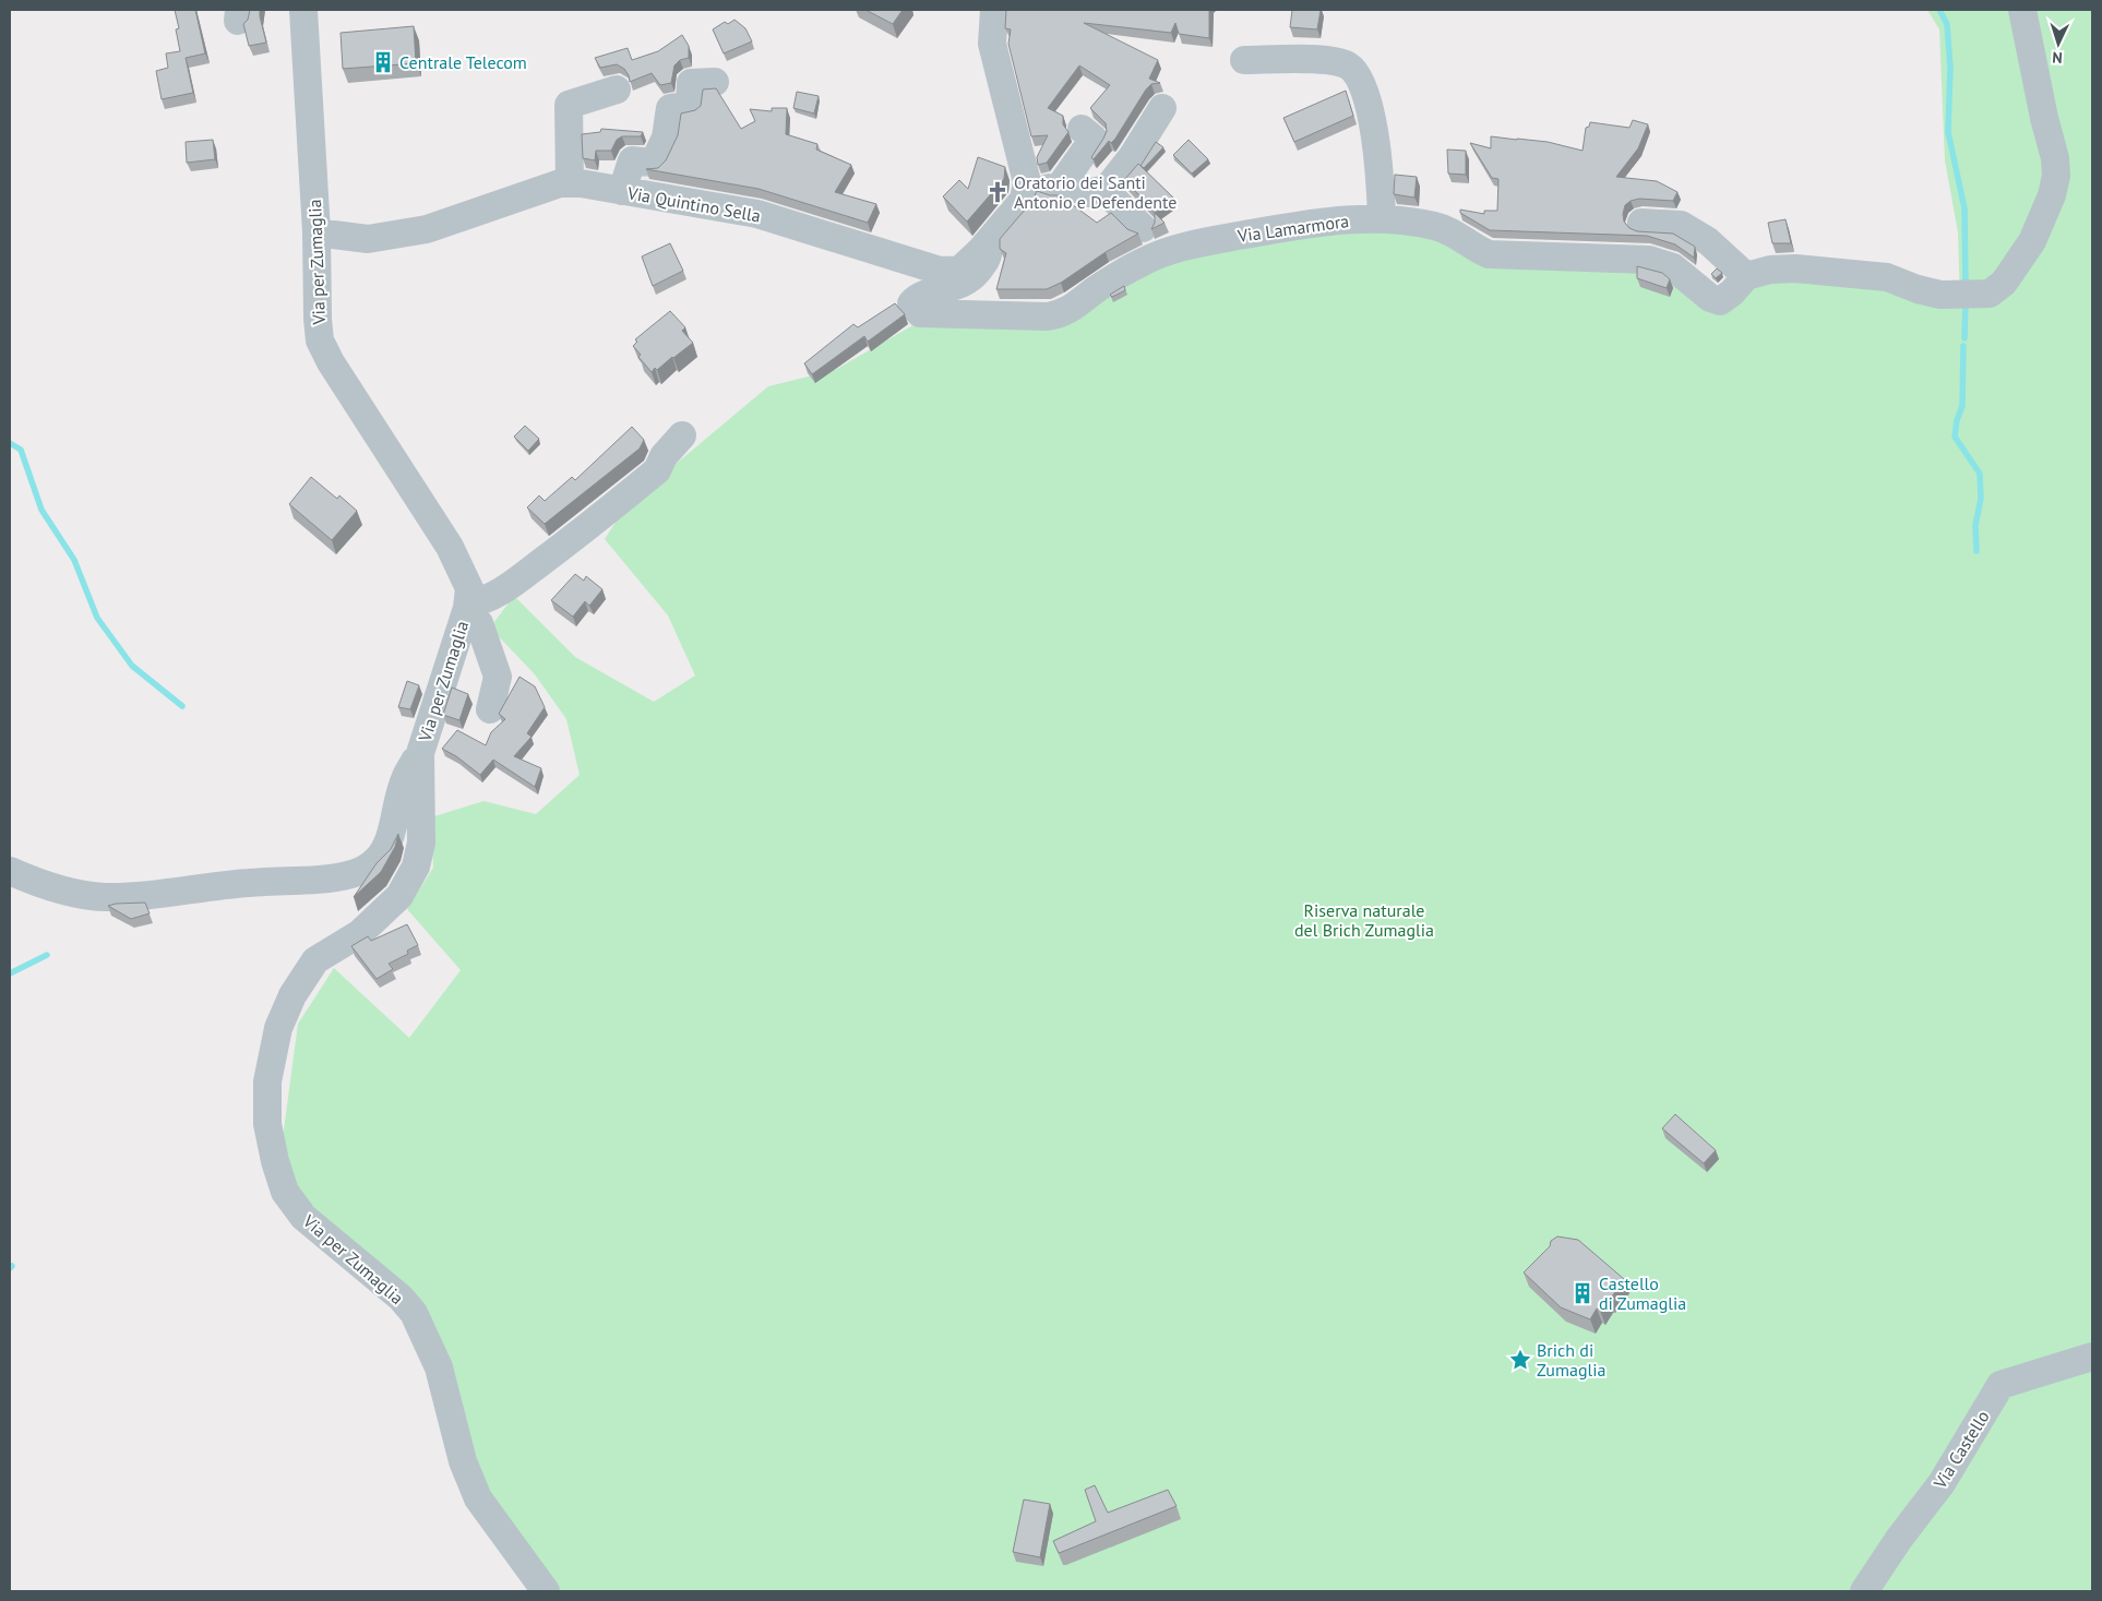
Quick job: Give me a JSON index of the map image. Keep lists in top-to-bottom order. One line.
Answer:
{"streets":{"street":["Via Quintino Sella","Via Lamarmora","Via per Zumaglia","Via Castello"]},"crossings":[["Via Quintino Sella","Via Lamarmora"],["Via Quintino Sella","Via per Zumaglia"]],"parks":["Riserva naturale del Brich Zumaglia"],"places":{"building":["Centrale Telecom","Castello di Zumaglia"],"church":["Oratorio dei Santi Antonio e Defendente"],"place":["Brich di Zumaglia"]},"north":"bottom"}
